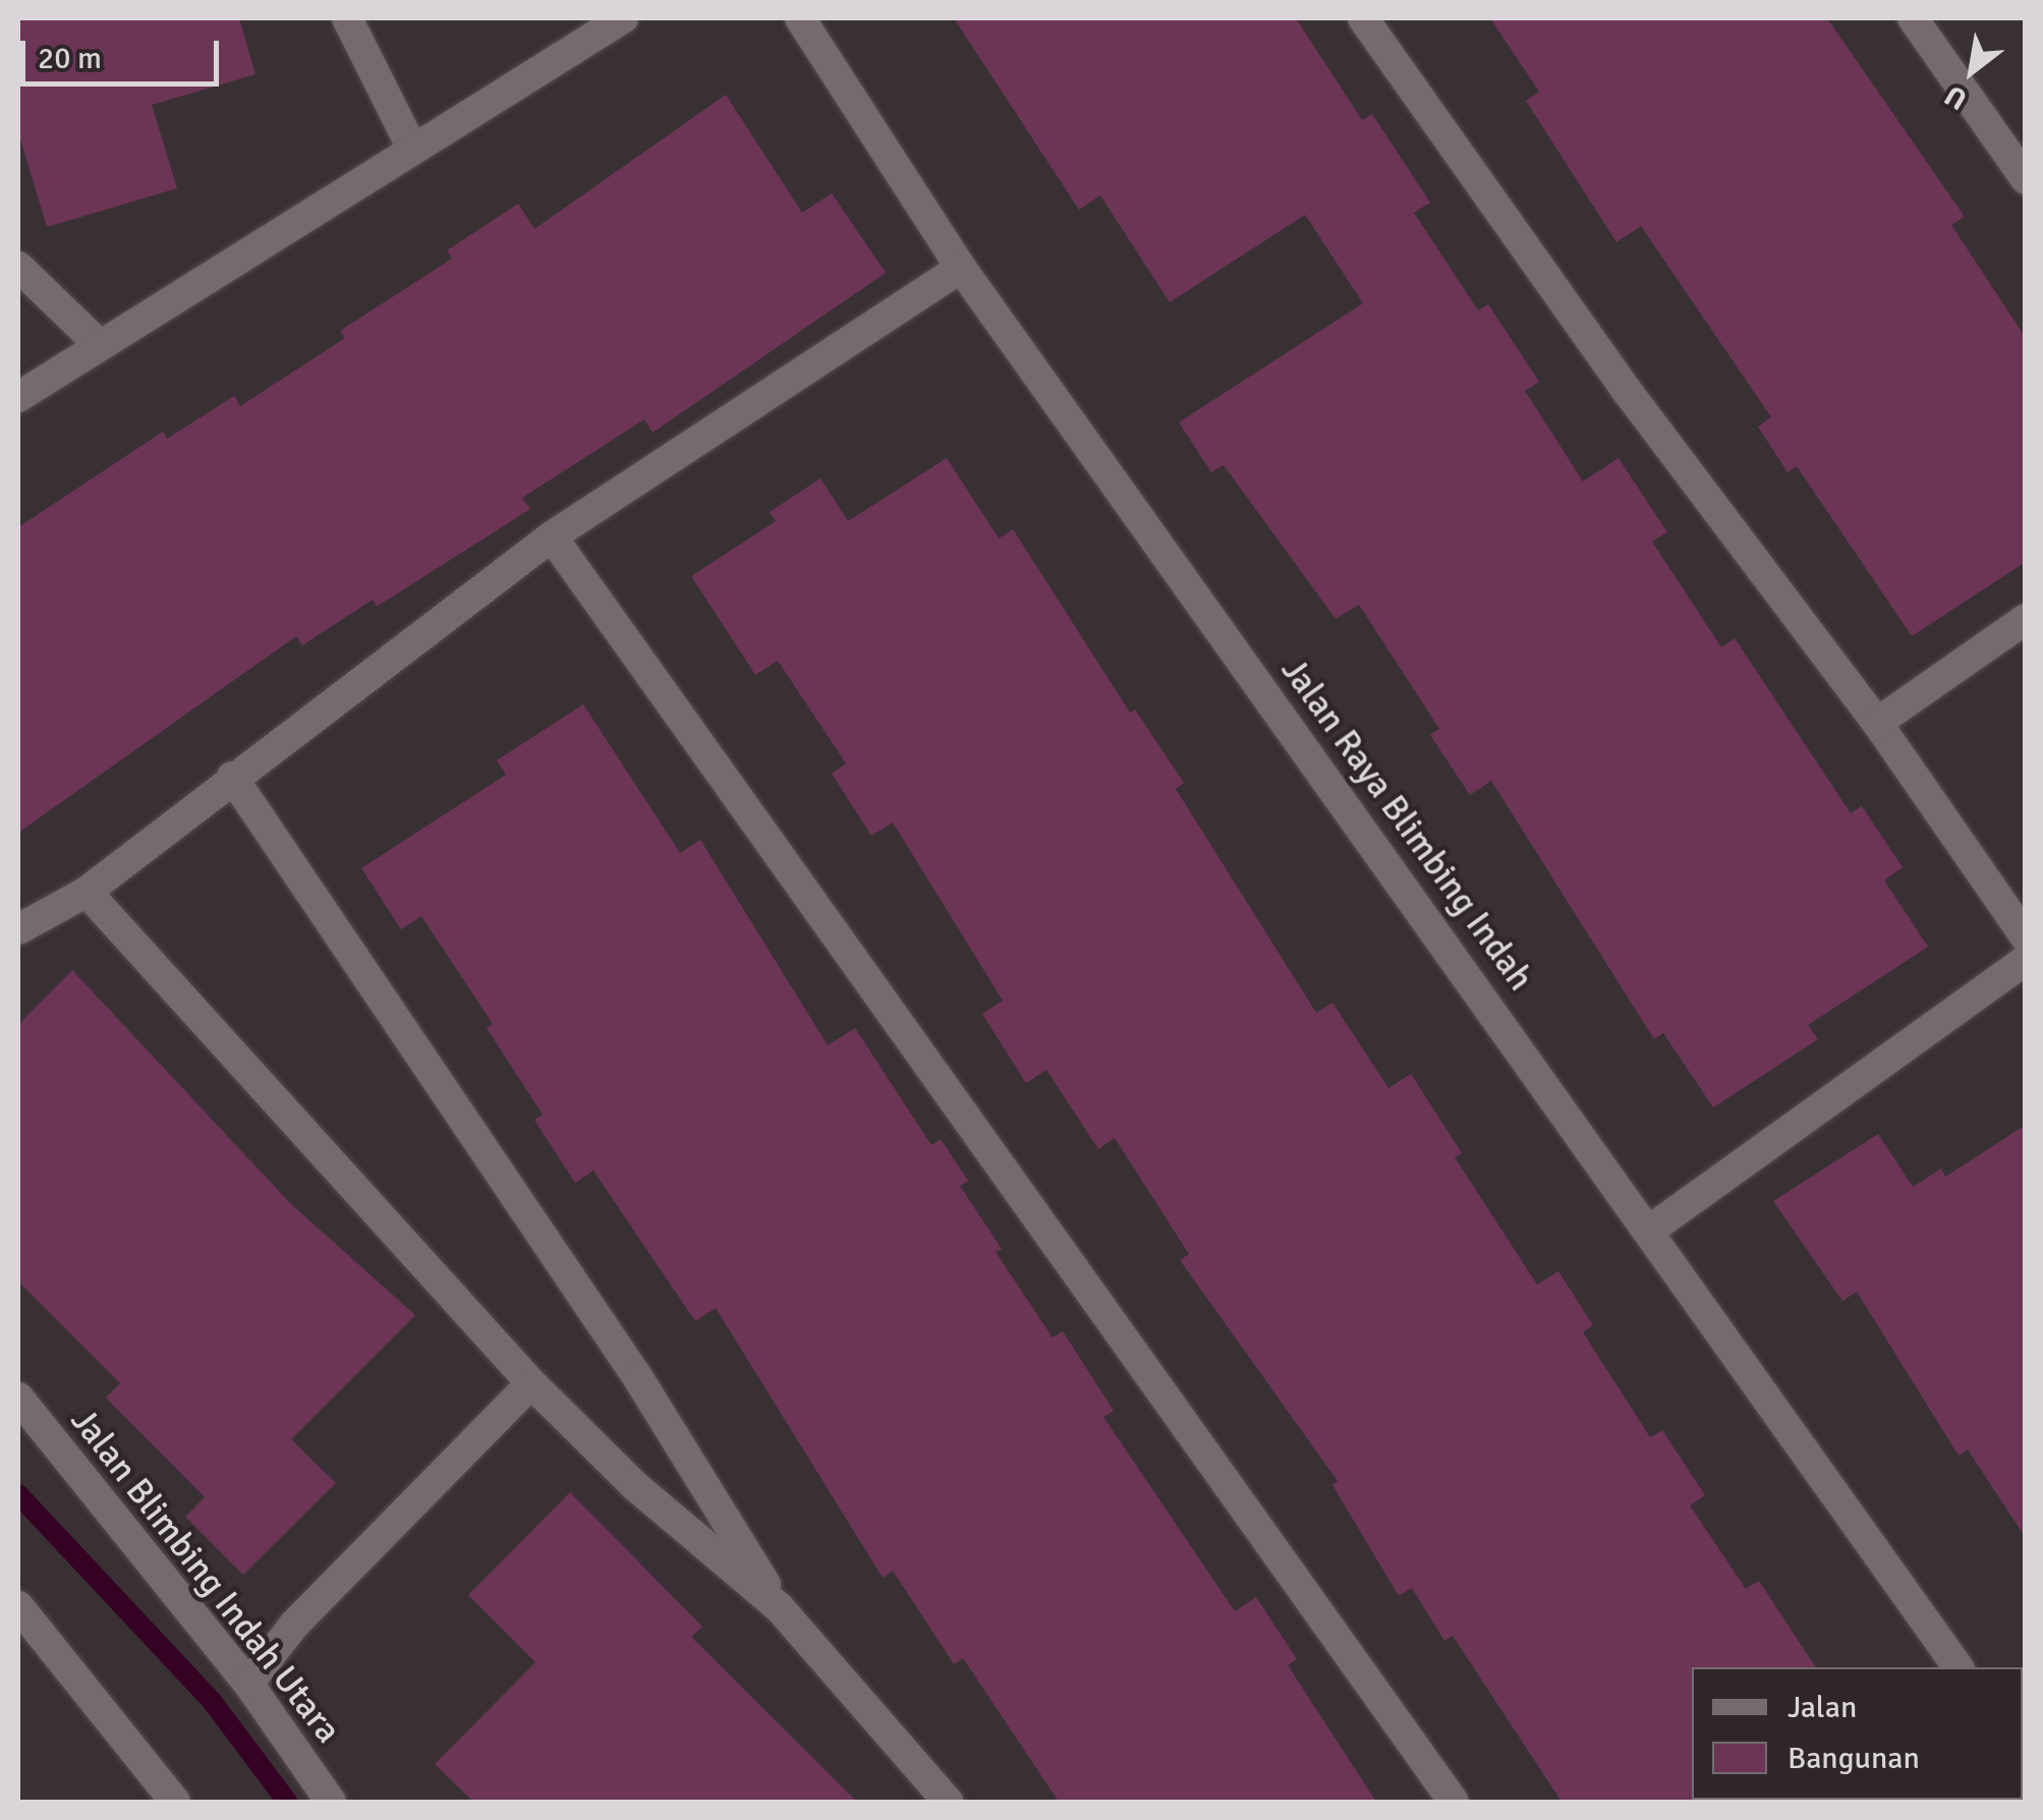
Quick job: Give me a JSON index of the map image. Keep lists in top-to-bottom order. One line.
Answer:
{"streets":{"street":["Jalan Raya Blimbing Indah","Jalan Blimbing Indah Utara"]},"legend":["Jalan","Bangunan"],"scale_bar":"20 m","north":"bottom left"}
